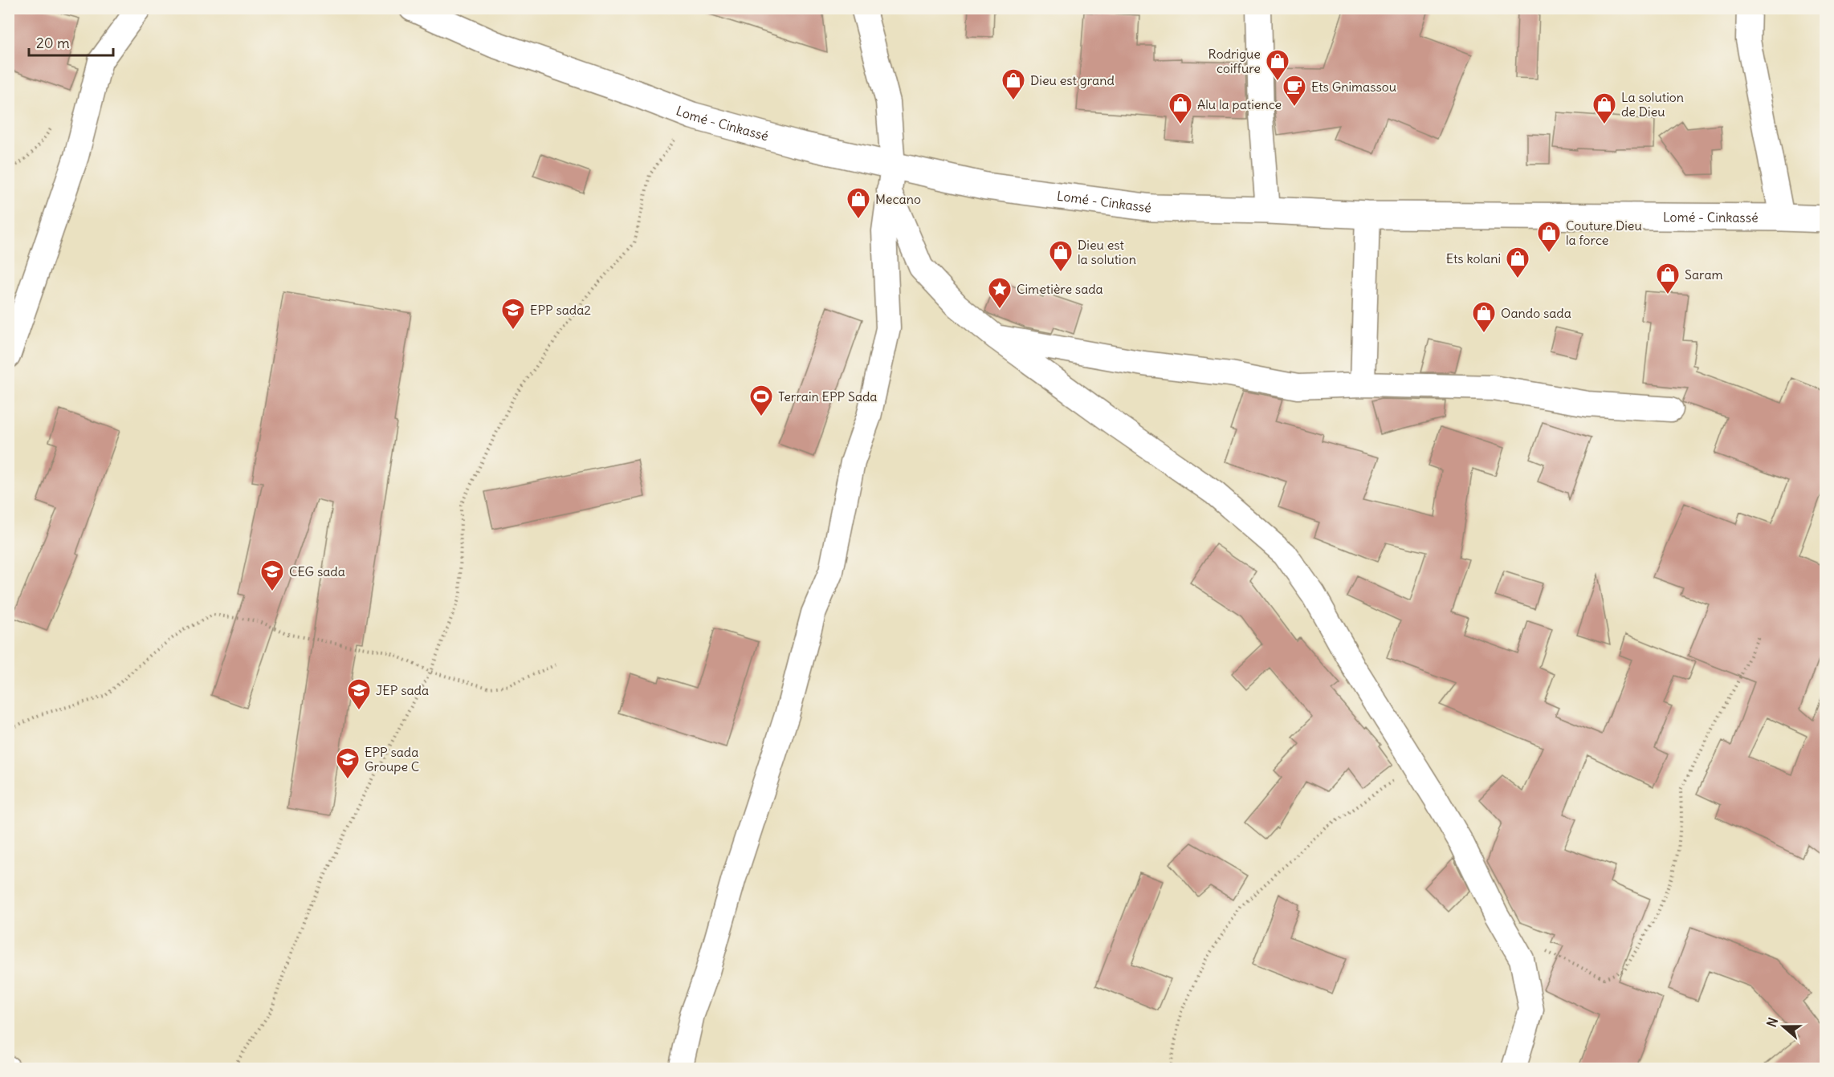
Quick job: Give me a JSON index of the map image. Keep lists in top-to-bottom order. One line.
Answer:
{"streets":{"highway":["Lomé - Cinkassé"]},"places":{"shop":["Rodrigue coiffure","Dieu est grand","Alu la patience","La solution de Dieu","Mecano","Couture Dieu la force","Dieu est la solution","Ets kolani","Saram","Oando sada"],"cafe":["Ets Gnimassou"],"place":["Cimetière sada"],"school or university":["EPP sada2","CEG sada","JEP sada","EPP sada Groupe C"],"sports":["Terrain EPP Sada"]},"scale_bar":"20 m","north":"left"}
